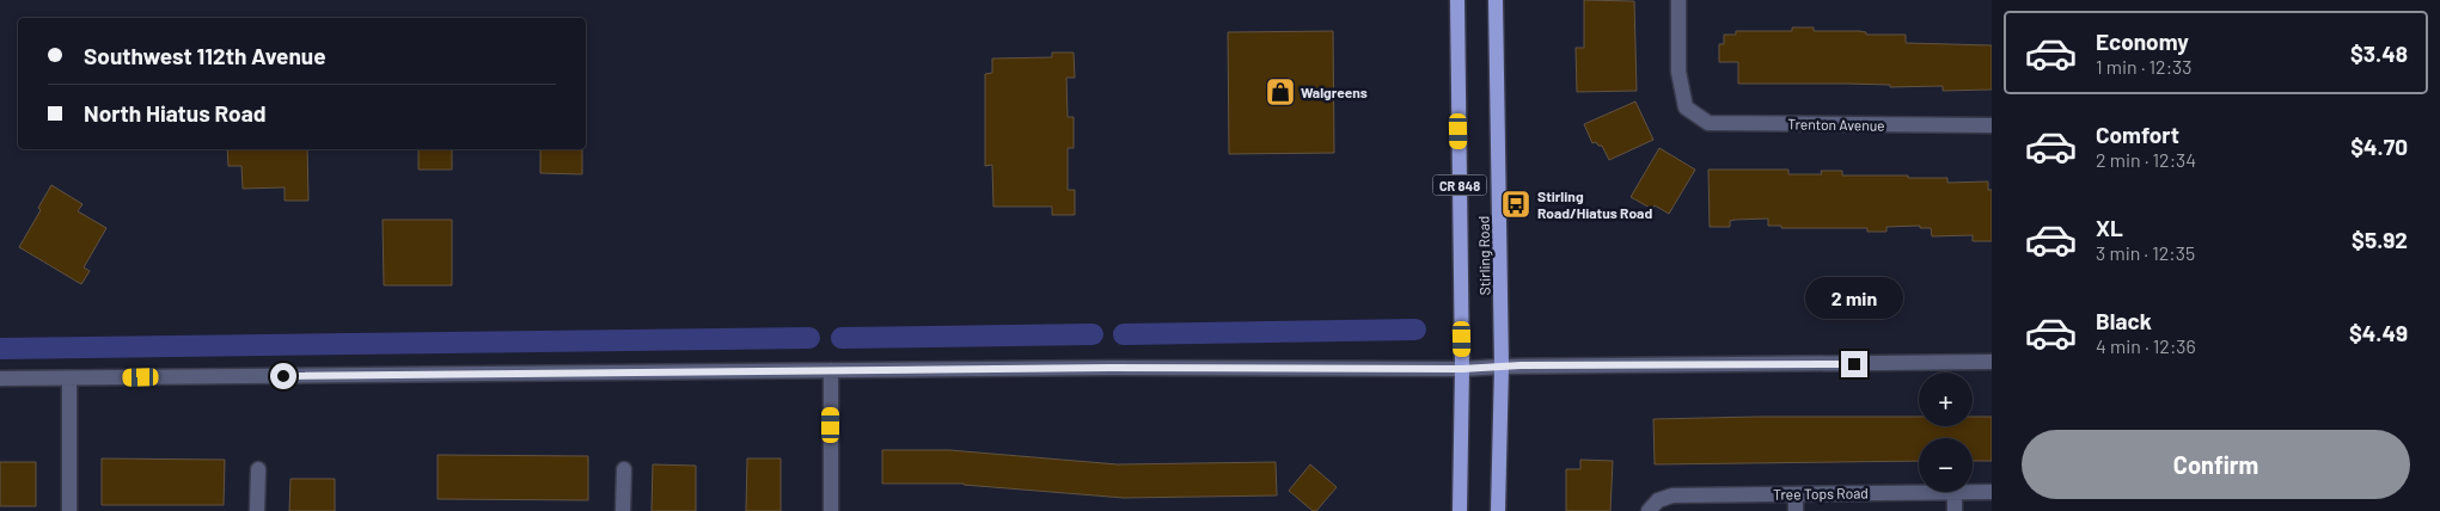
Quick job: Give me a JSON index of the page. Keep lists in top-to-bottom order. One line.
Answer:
{"streets":{"main road":["CR 848","Stirling Road"],"street":["Trenton Avenue","Tree Tops Road"]},"places":{"shop":["Walgreens"],"bus stop":["Stirling Road/Hiatus Road"]},"page":{"list":[{"name":"Economy","note":"1 min · 12:33","value":"$3.48"},{"name":"Comfort","note":"2 min · 12:34","value":"$4.70"},{"name":"XL","note":"3 min · 12:35","value":"$5.92"},{"name":"Black","note":"4 min · 12:36","value":"$4.49"}],"banner":["Southwest 112th Avenue","North Hiatus Road"],"bubble":"2 min","map_buttons":["+","−"],"buttons":"Confirm"}}
